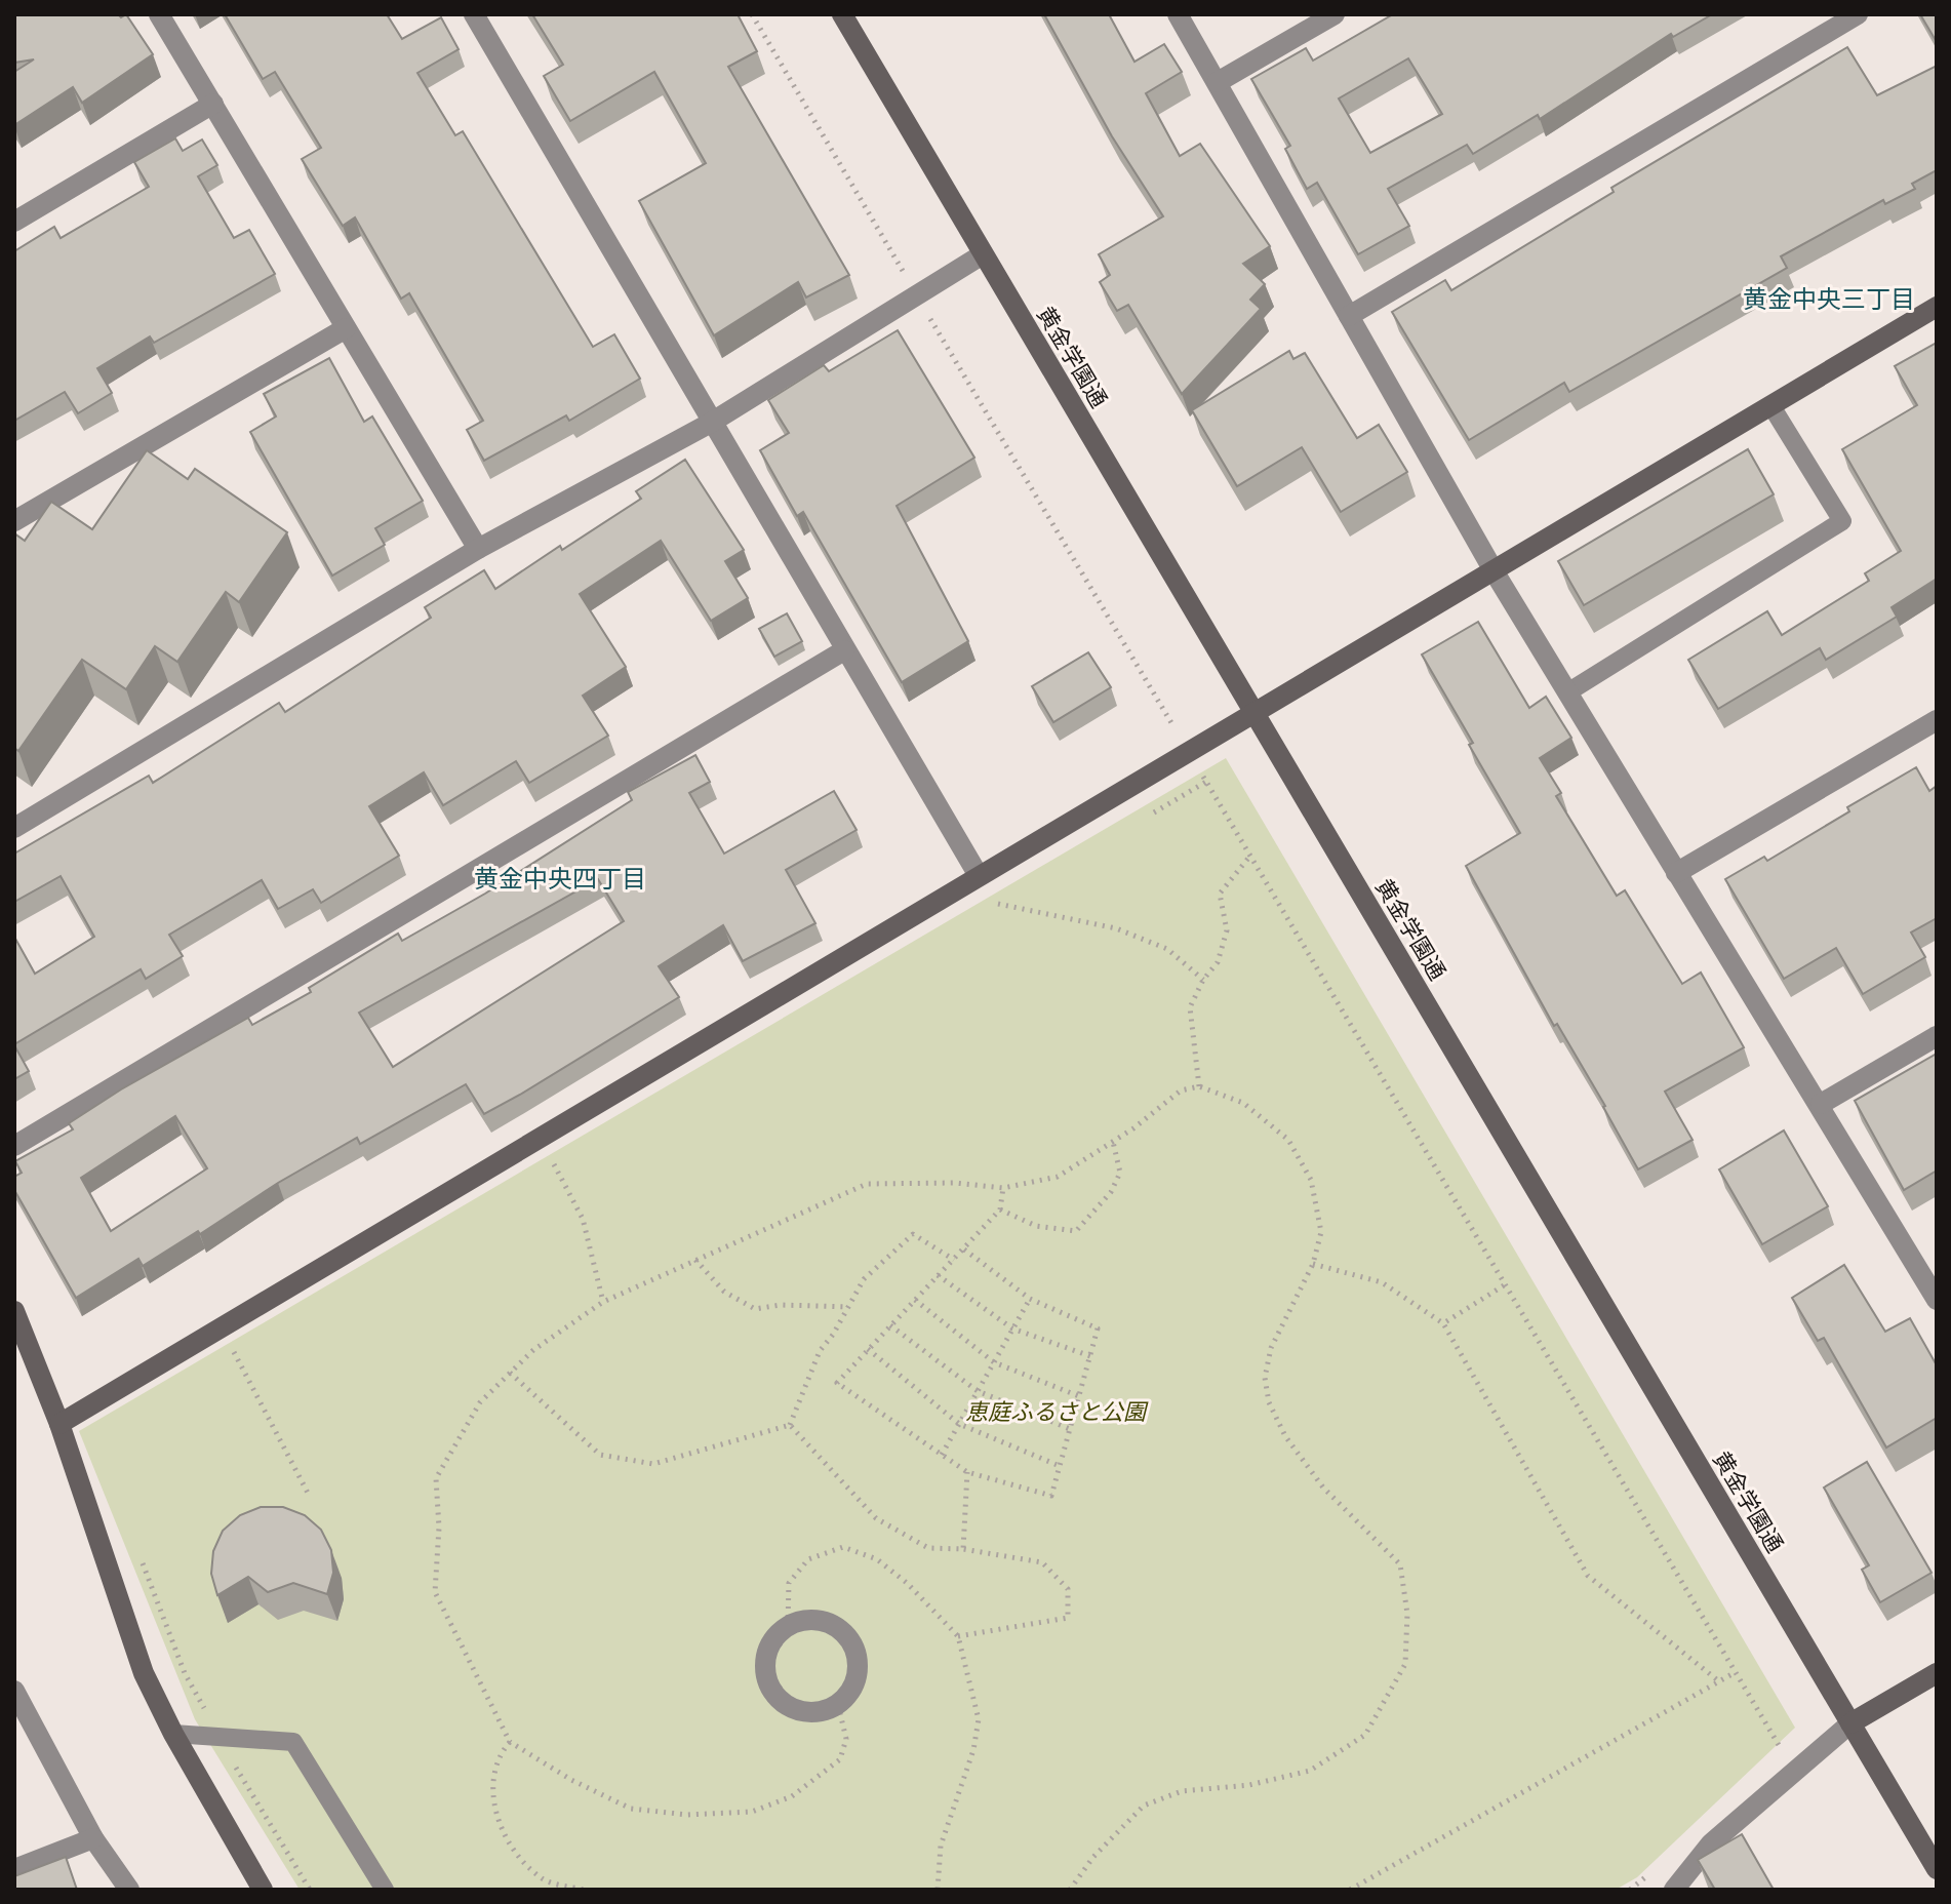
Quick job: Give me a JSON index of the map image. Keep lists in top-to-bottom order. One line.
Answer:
{"streets":{"street":["黄金学園通"]},"districts":["黄金中央三丁目","黄金中央四丁目"],"parks":["恵庭ふるさと公園"]}
